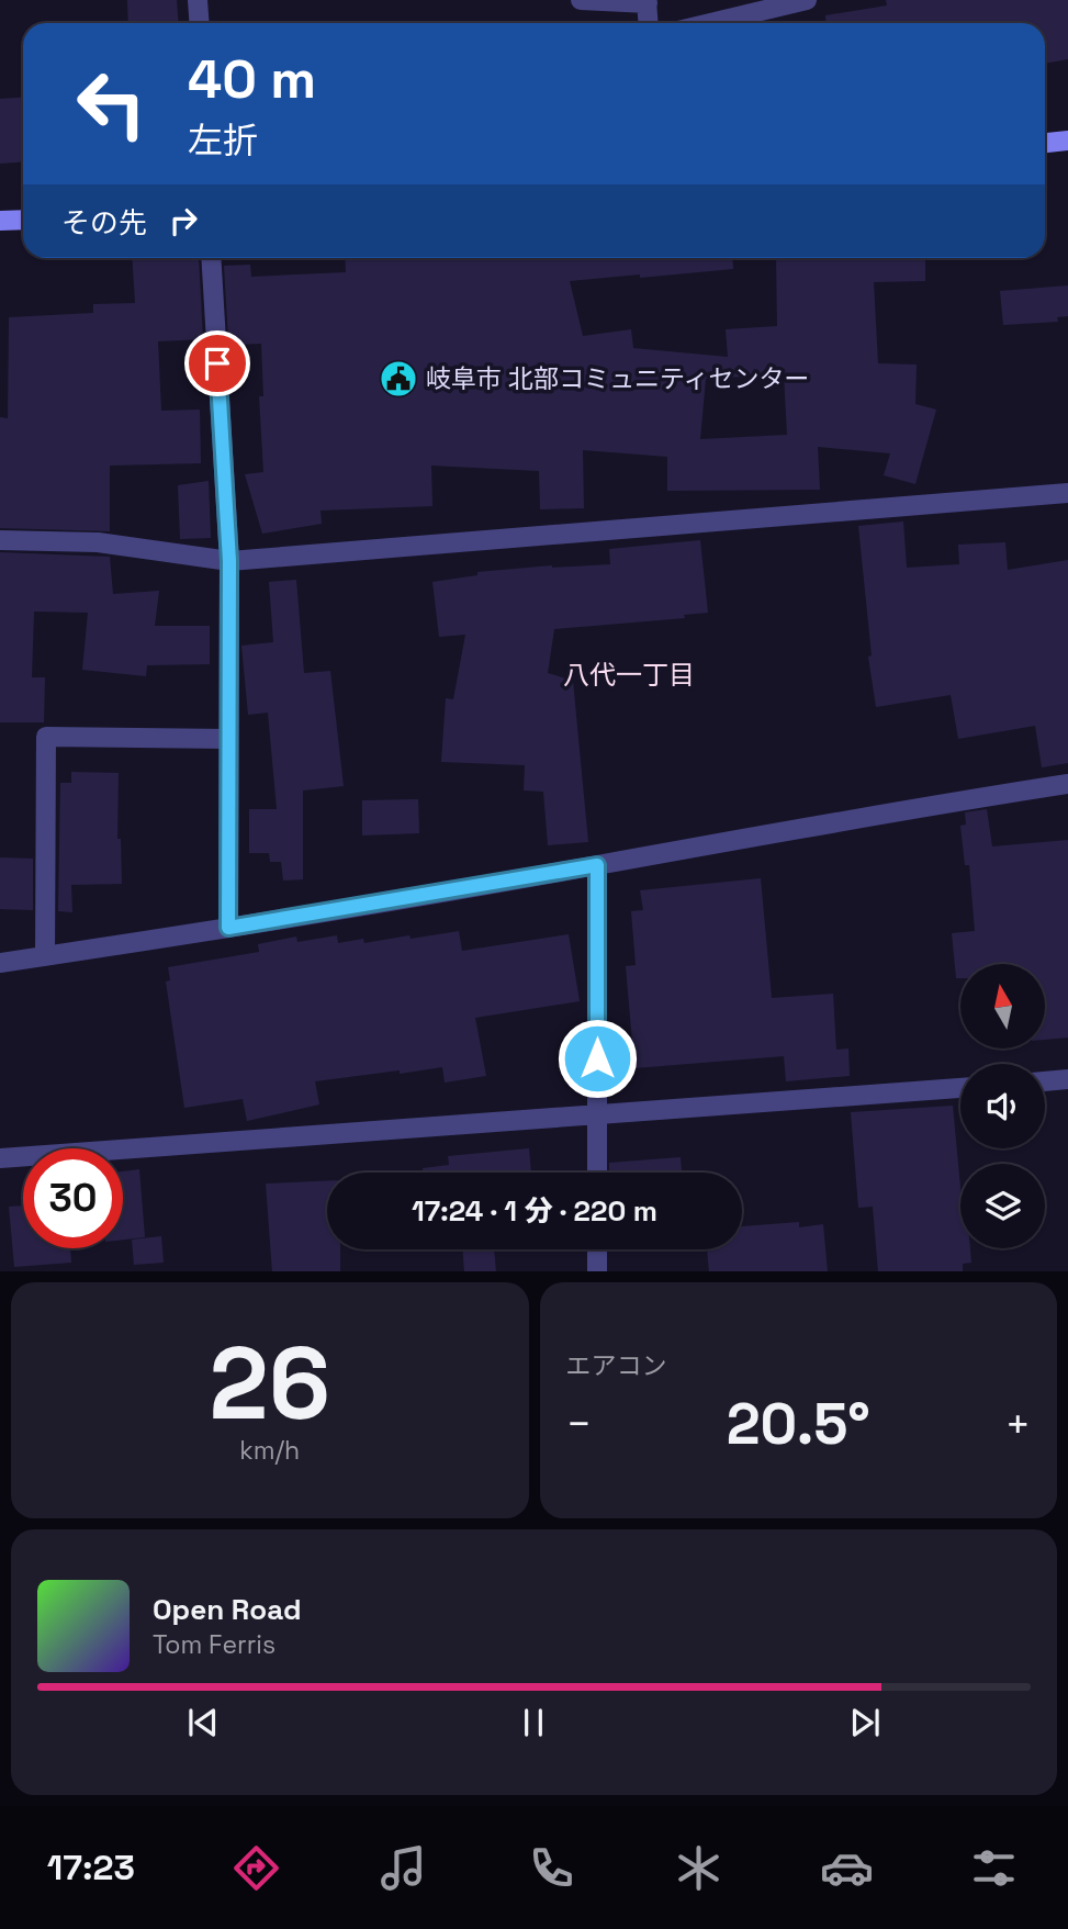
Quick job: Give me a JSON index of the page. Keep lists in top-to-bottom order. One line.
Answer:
{"districts":["八代一丁目"],"places":{"public building":["岐阜市 北部コミュニティセンター"]},"north":"top","page":{"turn":["40 m","左折"],"then":"その先","limit":"30","trip":"17:24 · 1 分 · 220 m","tile":[["26","km/h"],"エアコン"],"heat":["−","20.5°","+"],"song":["Open Road","Tom Ferris"],"tabs":"17:23"}}
